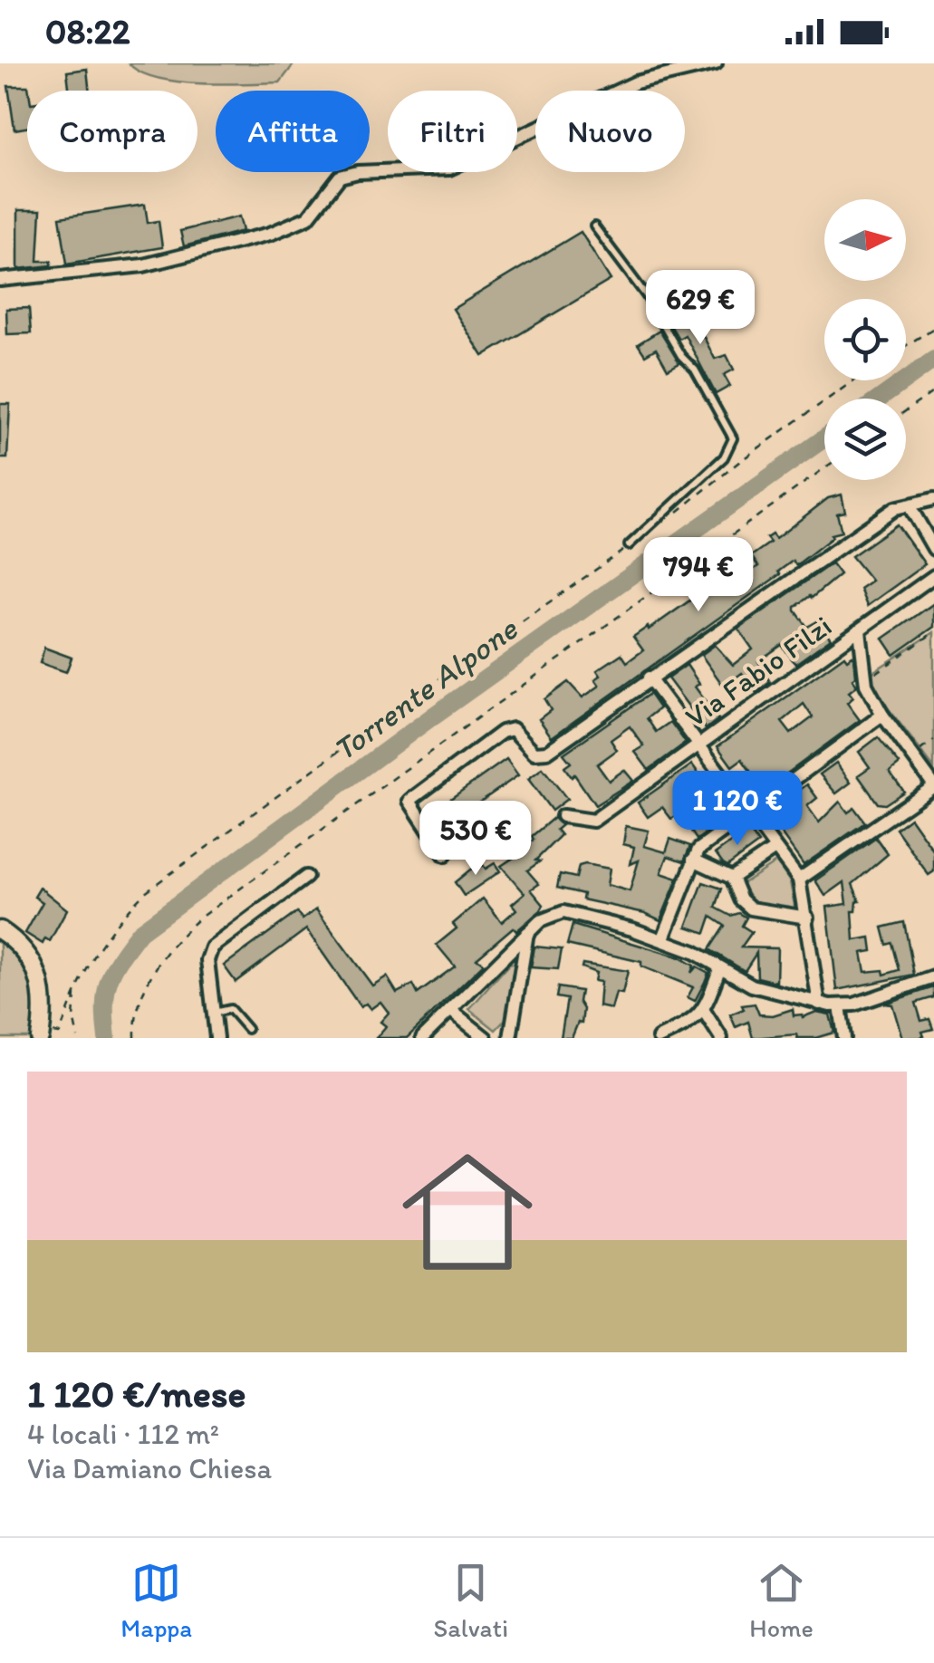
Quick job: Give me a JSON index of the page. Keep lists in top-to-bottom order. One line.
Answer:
{"streets":{"street":["Via Fabio Filzi"]},"water":["Torrente Alpone"],"north":"right","page":{"status":"08:22","chip":["Compra","Affitta","Filtri","Nuovo"],"price":["629 €","794 €","1 120 €","530 €"],"list":[{"name":"1 120 €/mese","note":"4 locali · 112 m² · Via Damiano Chiesa"}],"tabs":["Mappa","Salvati","Home"]}}
